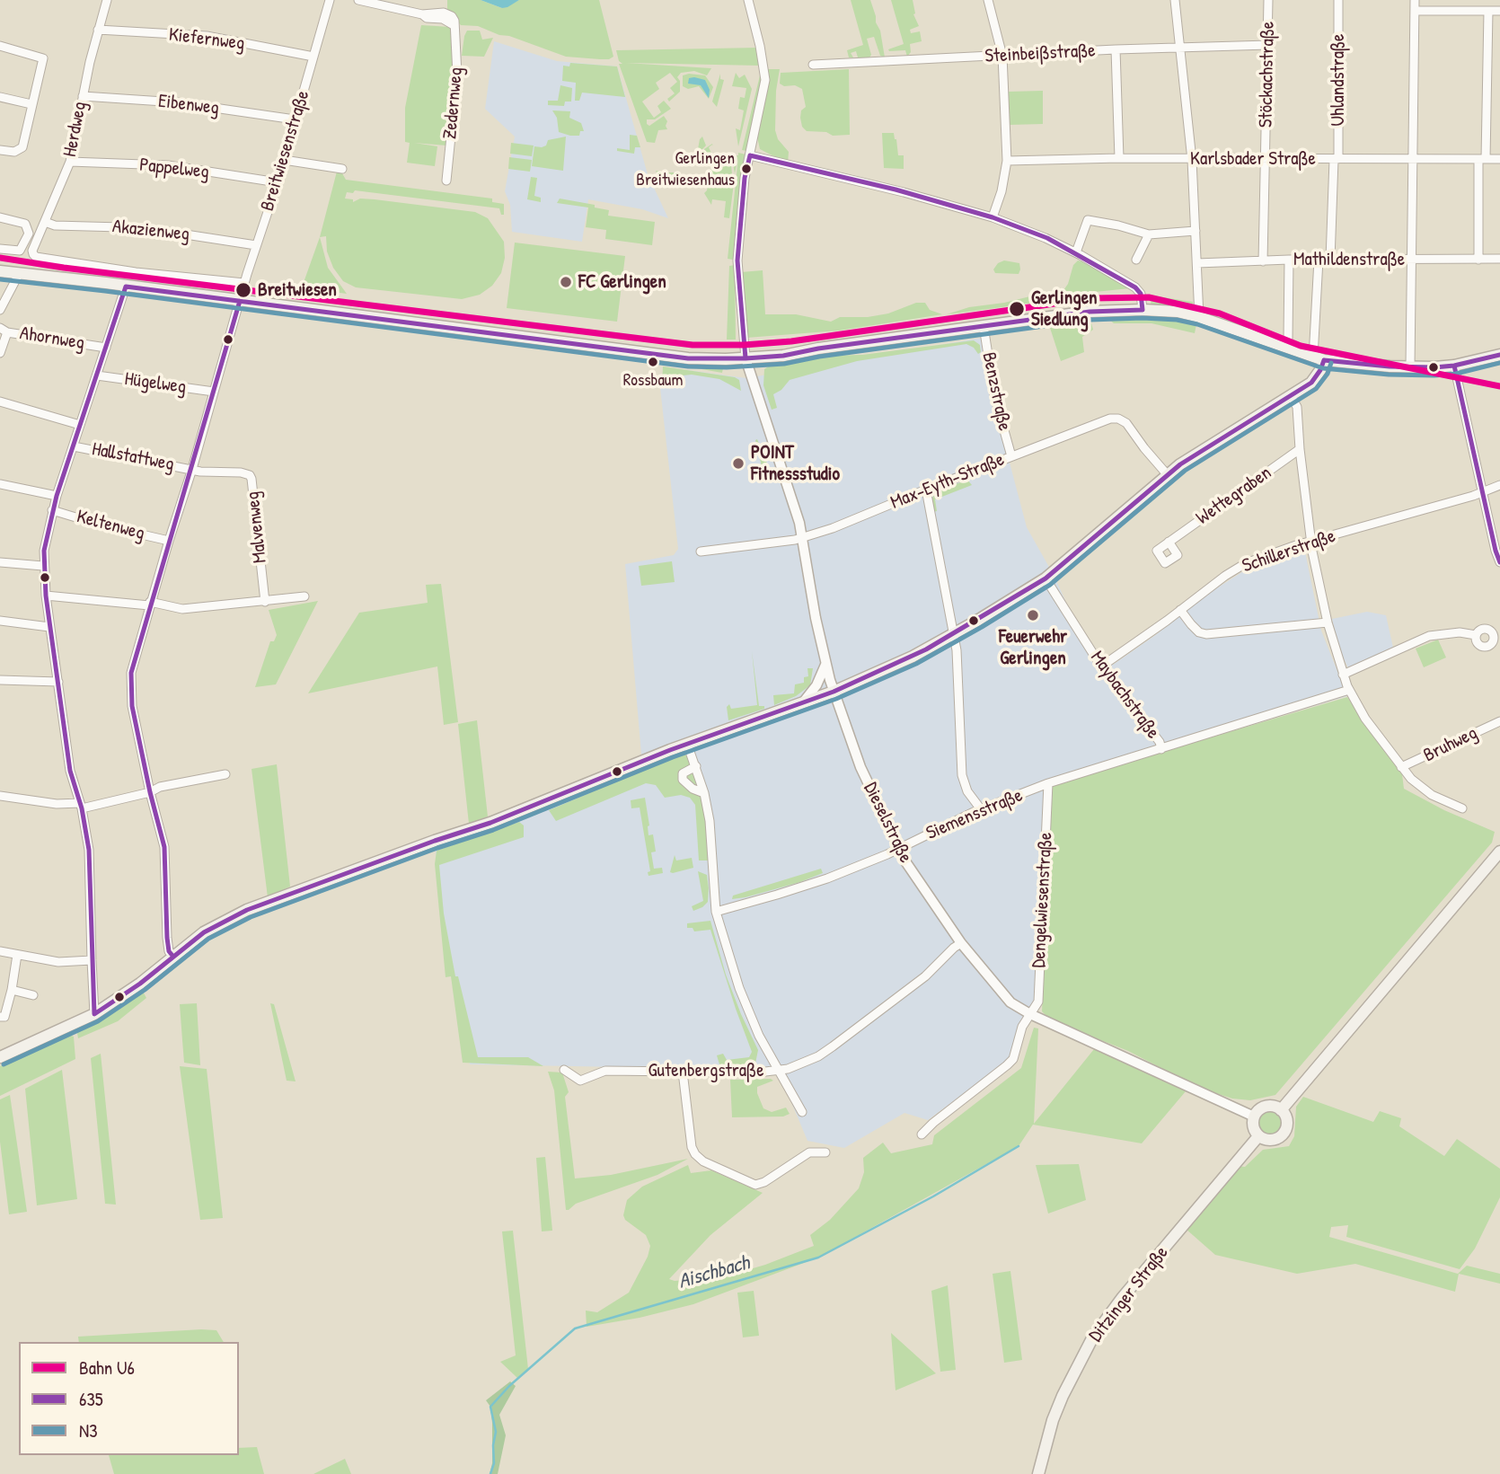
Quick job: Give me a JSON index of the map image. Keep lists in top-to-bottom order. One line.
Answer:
{"streets":{"main road":["Ditzinger Straße"],"street":["Kiefernweg","Steinbeißstraße","Stöckachstraße","Uhlandstraße","Zedernweg","Eibenweg","Herdweg","Breitwiesenstraße","Karlsbader Straße","Pappelweg","Akazienweg","Mathildenstraße","Ahornweg","Hügelweg","Benzstraße","Hallstattweg","Max-Eyth-Straße","Wettegraben","Keltenweg","Malvenweg","Schillerstraße","Maybachstraße","Bruhweg","Siemensstraße","Dieselstraße","Dengelwiesenstraße","Gutenbergstraße"]},"crossings":[["Kiefernweg","Herdweg"],["Kiefernweg","Breitwiesenstraße"],["Steinbeißstraße","Stöckachstraße"],["Stöckachstraße","Karlsbader Straße"],["Stöckachstraße","Mathildenstraße"],["Uhlandstraße","Karlsbader Straße"],["Uhlandstraße","Mathildenstraße"],["Eibenweg","Herdweg"],["Eibenweg","Breitwiesenstraße"],["Herdweg","Breitwiesenstraße"],["Herdweg","Pappelweg"],["Herdweg","Akazienweg"],["Breitwiesenstraße","Pappelweg"],["Breitwiesenstraße","Akazienweg"],["Breitwiesenstraße","Hügelweg"],["Breitwiesenstraße","Hallstattweg"],["Breitwiesenstraße","Keltenweg"],["Breitwiesenstraße","Malvenweg"],["Benzstraße","Max-Eyth-Straße"],["Hallstattweg","Malvenweg"],["Max-Eyth-Straße","Dieselstraße"],["Schillerstraße","Maybachstraße"],["Maybachstraße","Siemensstraße"],["Siemensstraße","Dieselstraße"],["Siemensstraße","Dengelwiesenstraße"],["Dieselstraße","Dengelwiesenstraße"],["Dieselstraße","Gutenbergstraße"],["Dieselstraße","Ditzinger Straße"]],"water":["Aischbach"],"places":["Gerlingen Breitwiesenhaus","FC Gerlingen","Breitwiesen","Gerlingen Siedlung","Rossbaum","POINT Fitnessstudio","Feuerwehr Gerlingen"],"lines":["transit line 635","rail line U6","transit line N3"],"legend":["Bahn U6","635","N3"]}
